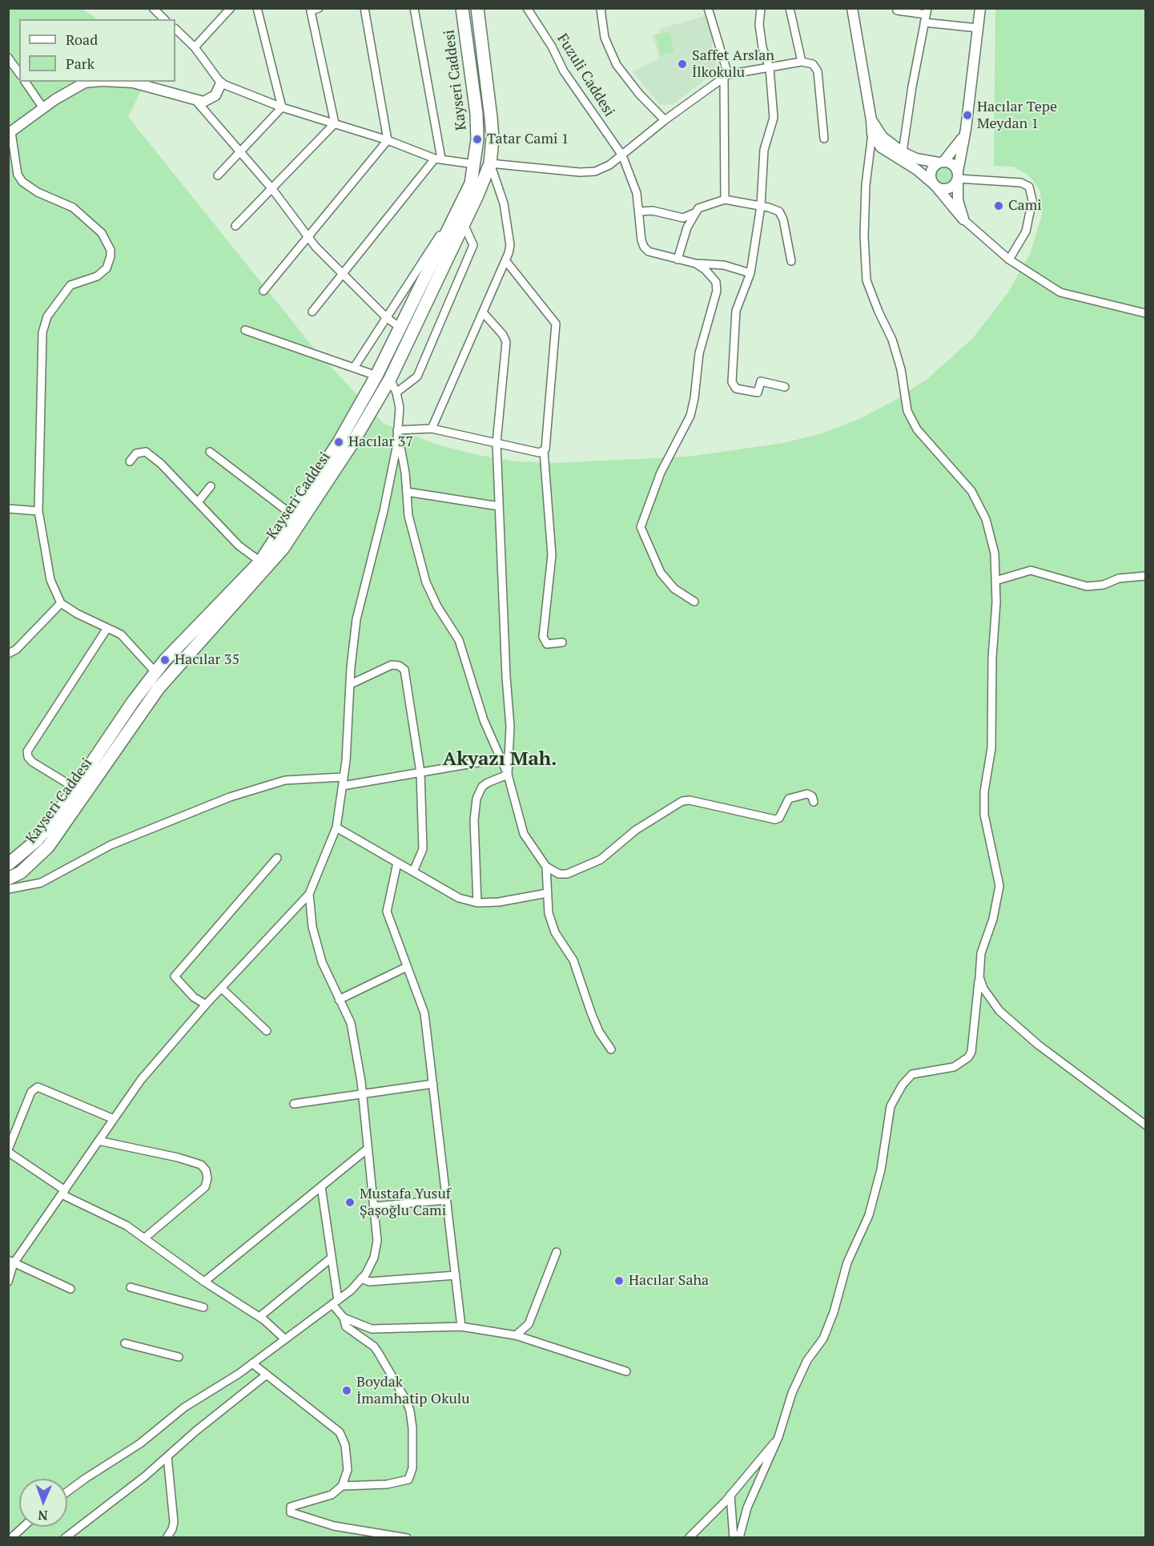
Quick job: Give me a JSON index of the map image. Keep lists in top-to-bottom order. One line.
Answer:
{"streets":{"main road":["Kayseri Caddesi"],"street":["Fuzuli Caddesi"]},"districts":["Akyazı Mah."],"places":["Saffet Arslan İlkokulu","Hacılar Tepe Meydan 1","Tatar Cami 1","Cami","Hacılar 37","Hacılar 35","Mustafa Yusuf Şaşoğlu Cami","Hacılar Saha","Boydak İmamhatip Okulu"],"legend":["Road","Park"],"north":"bottom"}
